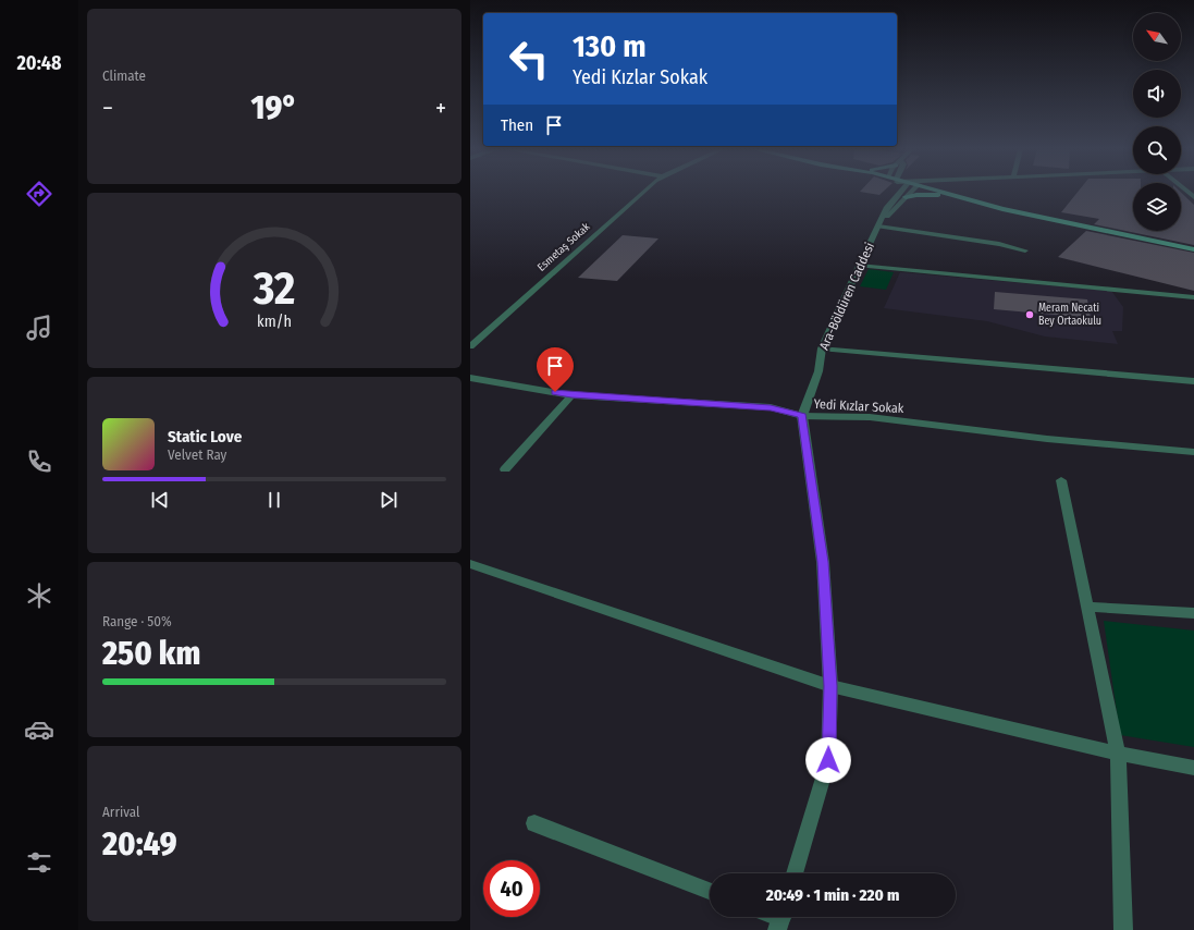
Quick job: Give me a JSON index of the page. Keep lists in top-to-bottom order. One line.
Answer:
{"streets":{"street":["Esmetaş Sokak","Ara-Böldüren Caddesi","Yedi Kızlar Sokak"]},"crossings":[["Ara-Böldüren Caddesi","Yedi Kızlar Sokak"]],"places":["Meram Necati Bey Ortaokulu"],"north":"top left","page":{"tabs":"20:48","tile":["Climate",["Range · 50%","250 km"],["Arrival","20:49"]],"turn":["130 m","Yedi Kızlar Sokak"],"heat":["−","19°","+"],"then":"Then","song":["Static Love","Velvet Ray"],"limit":"40","trip":"20:49 · 1 min · 220 m","gauge":["32","km/h"]}}
